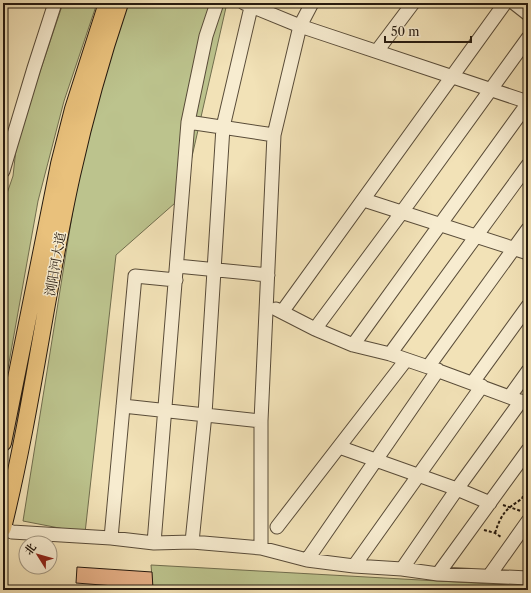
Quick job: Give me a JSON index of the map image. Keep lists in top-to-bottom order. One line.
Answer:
{"streets":{"main road":["浏阳河大道"]},"scale_bar":"50 m","north":"top left"}
